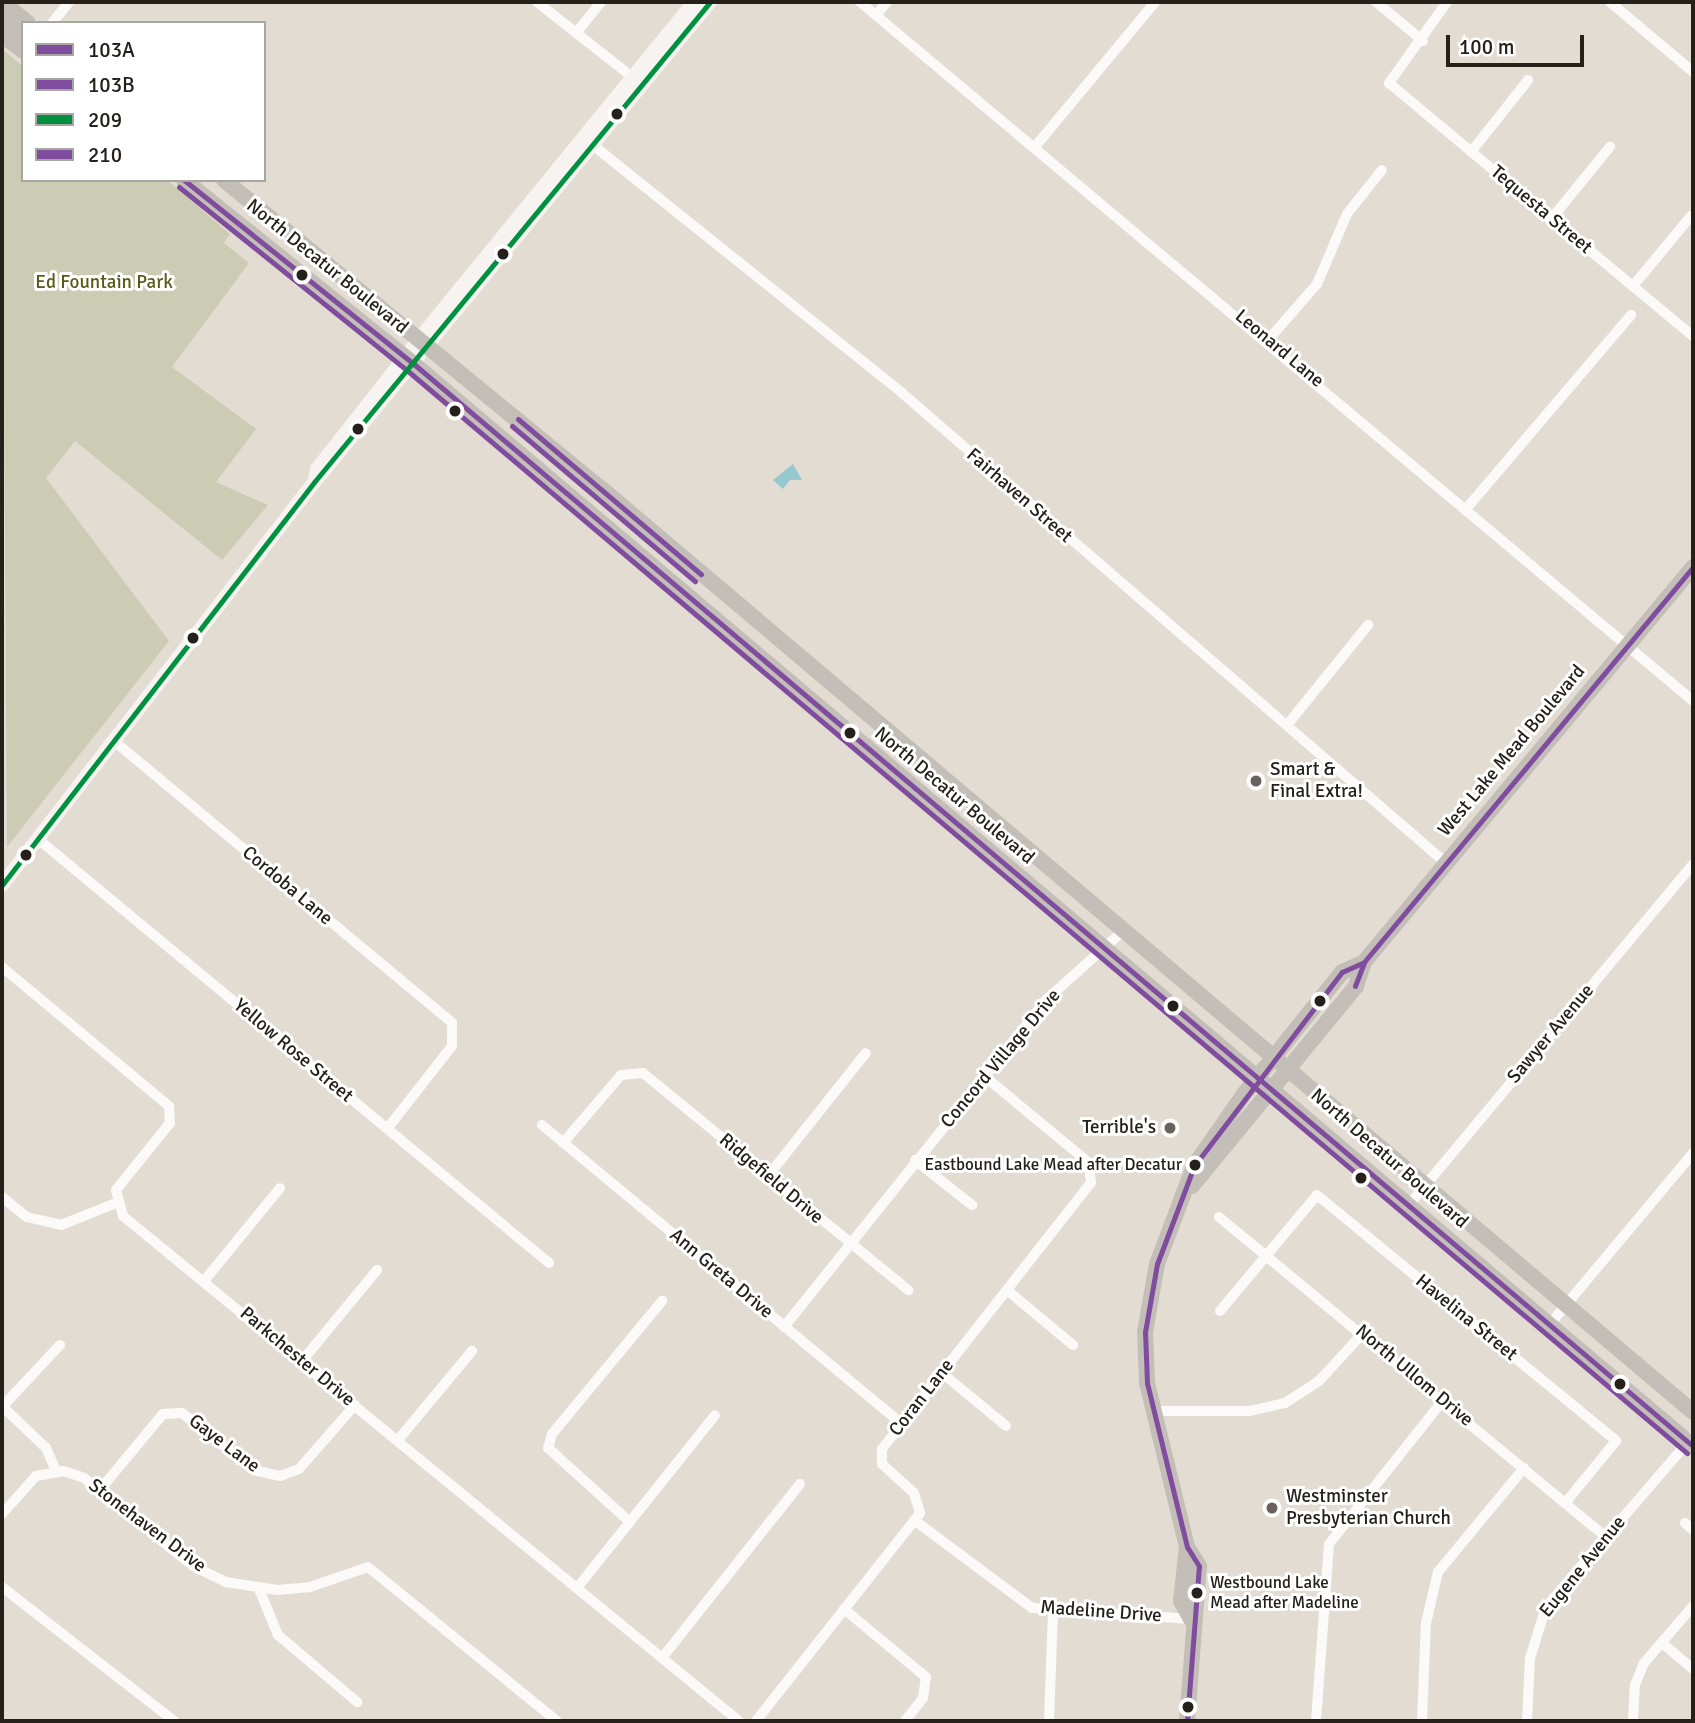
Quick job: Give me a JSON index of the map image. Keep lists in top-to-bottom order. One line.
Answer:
{"streets":{"main road":["North Decatur Boulevard","West Lake Mead Boulevard"],"street":["Tequesta Street","Leonard Lane","Fairhaven Street","Cordoba Lane","Sawyer Avenue","Yellow Rose Street","Concord Village Drive","Ridgefield Drive","Ann Greta Drive","Havelina Street","Parkchester Drive","North Ullom Drive","Coran Lane","Gaye Lane","Stonehaven Drive","Eugene Avenue","Madeline Drive"]},"crossings":[["North Decatur Boulevard","West Lake Mead Boulevard"],["North Decatur Boulevard","Sawyer Avenue"],["North Decatur Boulevard","Concord Village Drive"],["North Decatur Boulevard","Eugene Avenue"],["Leonard Lane","West Lake Mead Boulevard"],["Fairhaven Street","West Lake Mead Boulevard"],["West Lake Mead Boulevard","Madeline Drive"],["Cordoba Lane","Yellow Rose Street"],["Concord Village Drive","Ridgefield Drive"],["Concord Village Drive","Ann Greta Drive"],["Concord Village Drive","Coran Lane"],["Ridgefield Drive","Ann Greta Drive"],["Ann Greta Drive","Coran Lane"],["Havelina Street","North Ullom Drive"],["Parkchester Drive","Gaye Lane"],["North Ullom Drive","Eugene Avenue"],["Coran Lane","Madeline Drive"],["Gaye Lane","Stonehaven Drive"]],"parks":["Ed Fountain Park"],"places":["Smart & Final Extra!","Terrible's","Eastbound Lake Mead after Decatur","Westminster Presbyterian Church","Westbound Lake Mead after Madeline"],"lines":["transit line 209","transit line 103A","transit line 103B","transit line 210"],"legend":["103A","103B","209","210"],"scale_bar":"100 m"}
